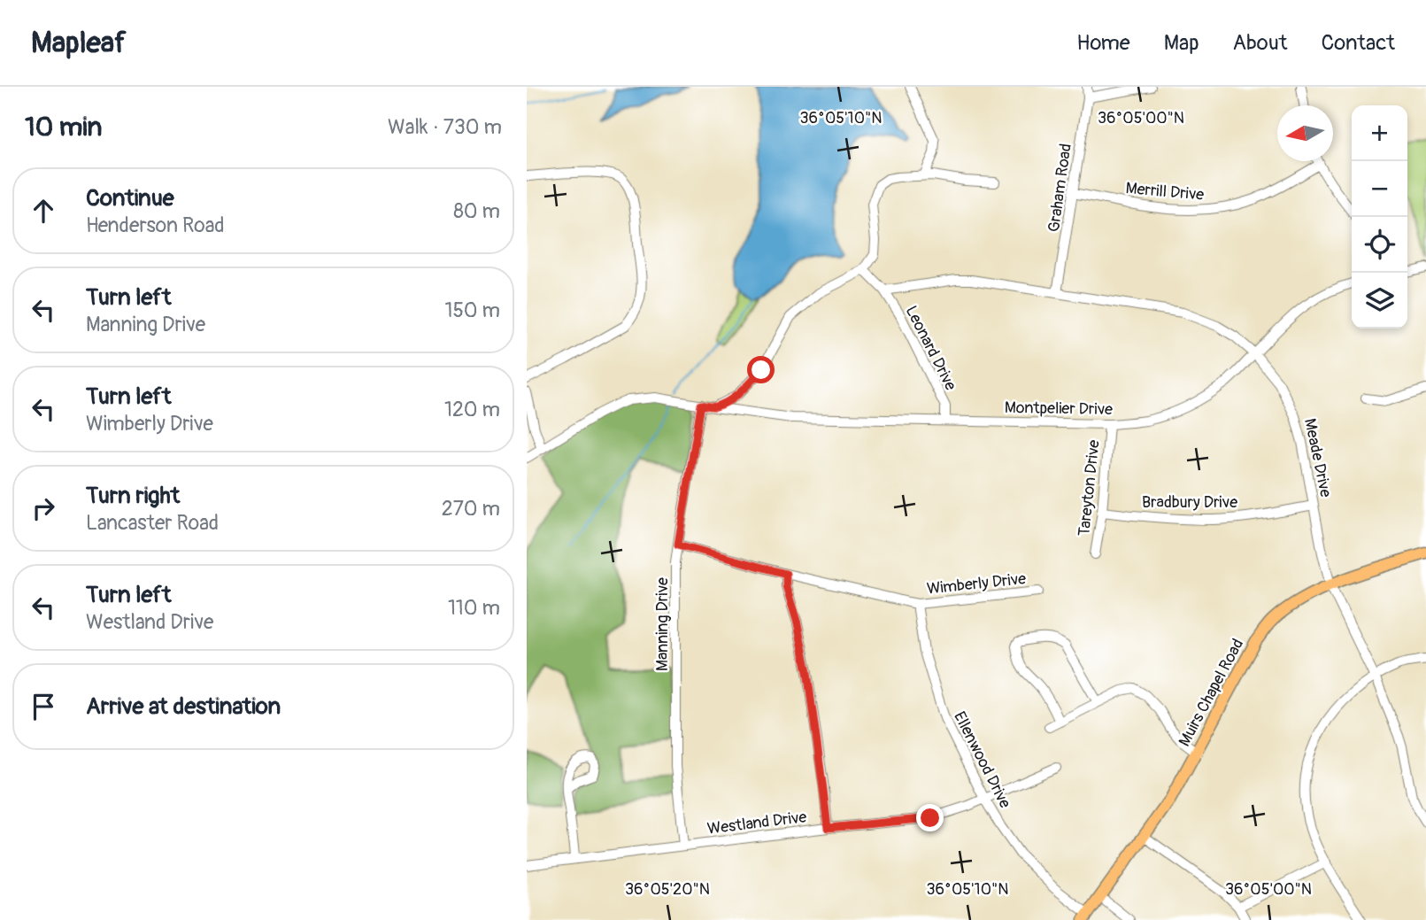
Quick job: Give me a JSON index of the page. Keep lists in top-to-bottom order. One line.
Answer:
{"streets":{"main road":["Muirs Chapel Road"],"street":["Graham Road","Merrill Drive","Leonard Drive","Montpelier Drive","Meade Drive","Tareyton Drive","Bradbury Drive","Wimberly Drive","Manning Drive","Ellenwood Drive","Westland Drive"]},"crossings":[["Graham Road","Merrill Drive"],["Graham Road","Meade Drive"],["Leonard Drive","Montpelier Drive"],["Leonard Drive","Meade Drive"],["Montpelier Drive","Meade Drive"],["Montpelier Drive","Tareyton Drive"],["Montpelier Drive","Manning Drive"],["Meade Drive","Bradbury Drive"],["Meade Drive","Muirs Chapel Road"],["Tareyton Drive","Bradbury Drive"],["Wimberly Drive","Ellenwood Drive"],["Manning Drive","Westland Drive"],["Muirs Chapel Road","Ellenwood Drive"],["Ellenwood Drive","Westland Drive"]],"north":"left","page":{"header":"Mapleaf","nav":["Home","Map","About","Contact"],"heading":["10 min","Walk · 730 m"],"map_buttons":["+","−"],"list":[["Continue","Henderson Road","80 m"],["Turn left","Manning Drive","150 m"],["Turn left","Wimberly Drive","120 m"],["Turn right","Lancaster Road","270 m"],["Turn left","Westland Drive","110 m"],"Arrive at destination"]},"coordinates":["36°05'10\"N","36°05'00\"N","36°05'20\"N"]}
